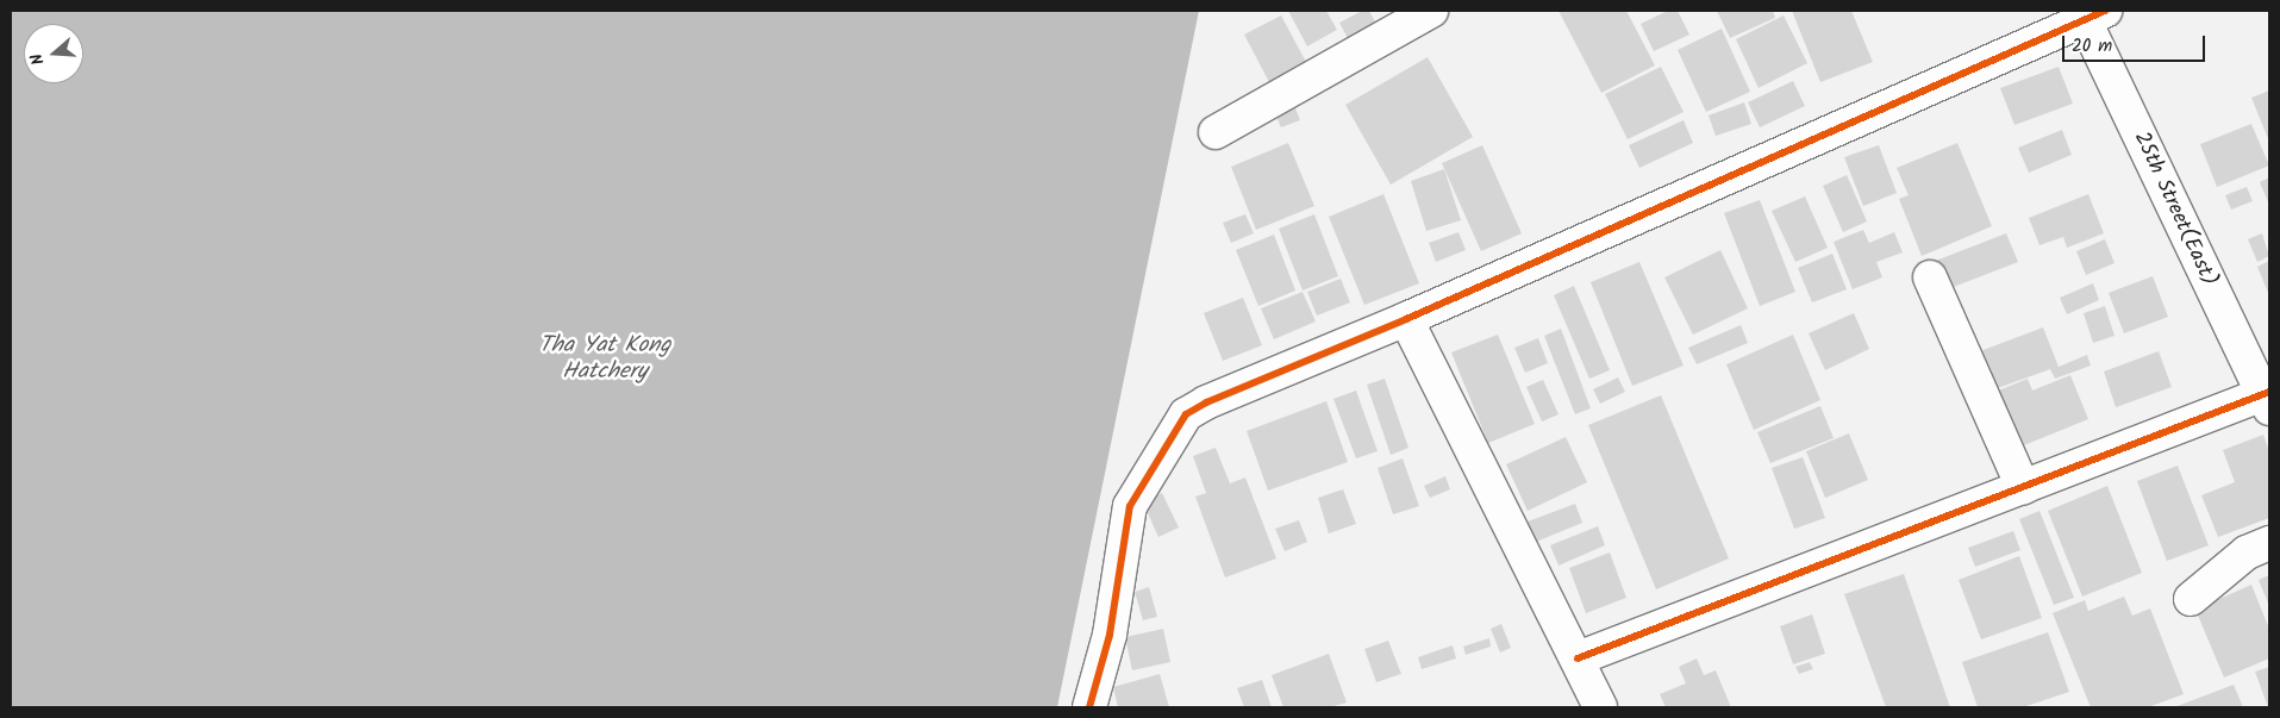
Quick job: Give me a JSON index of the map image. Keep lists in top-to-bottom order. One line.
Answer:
{"streets":{"street":["25th Street(East)"]},"water":["Tha Yat Kong Hatchery"],"scale_bar":"20 m","north":"left"}
